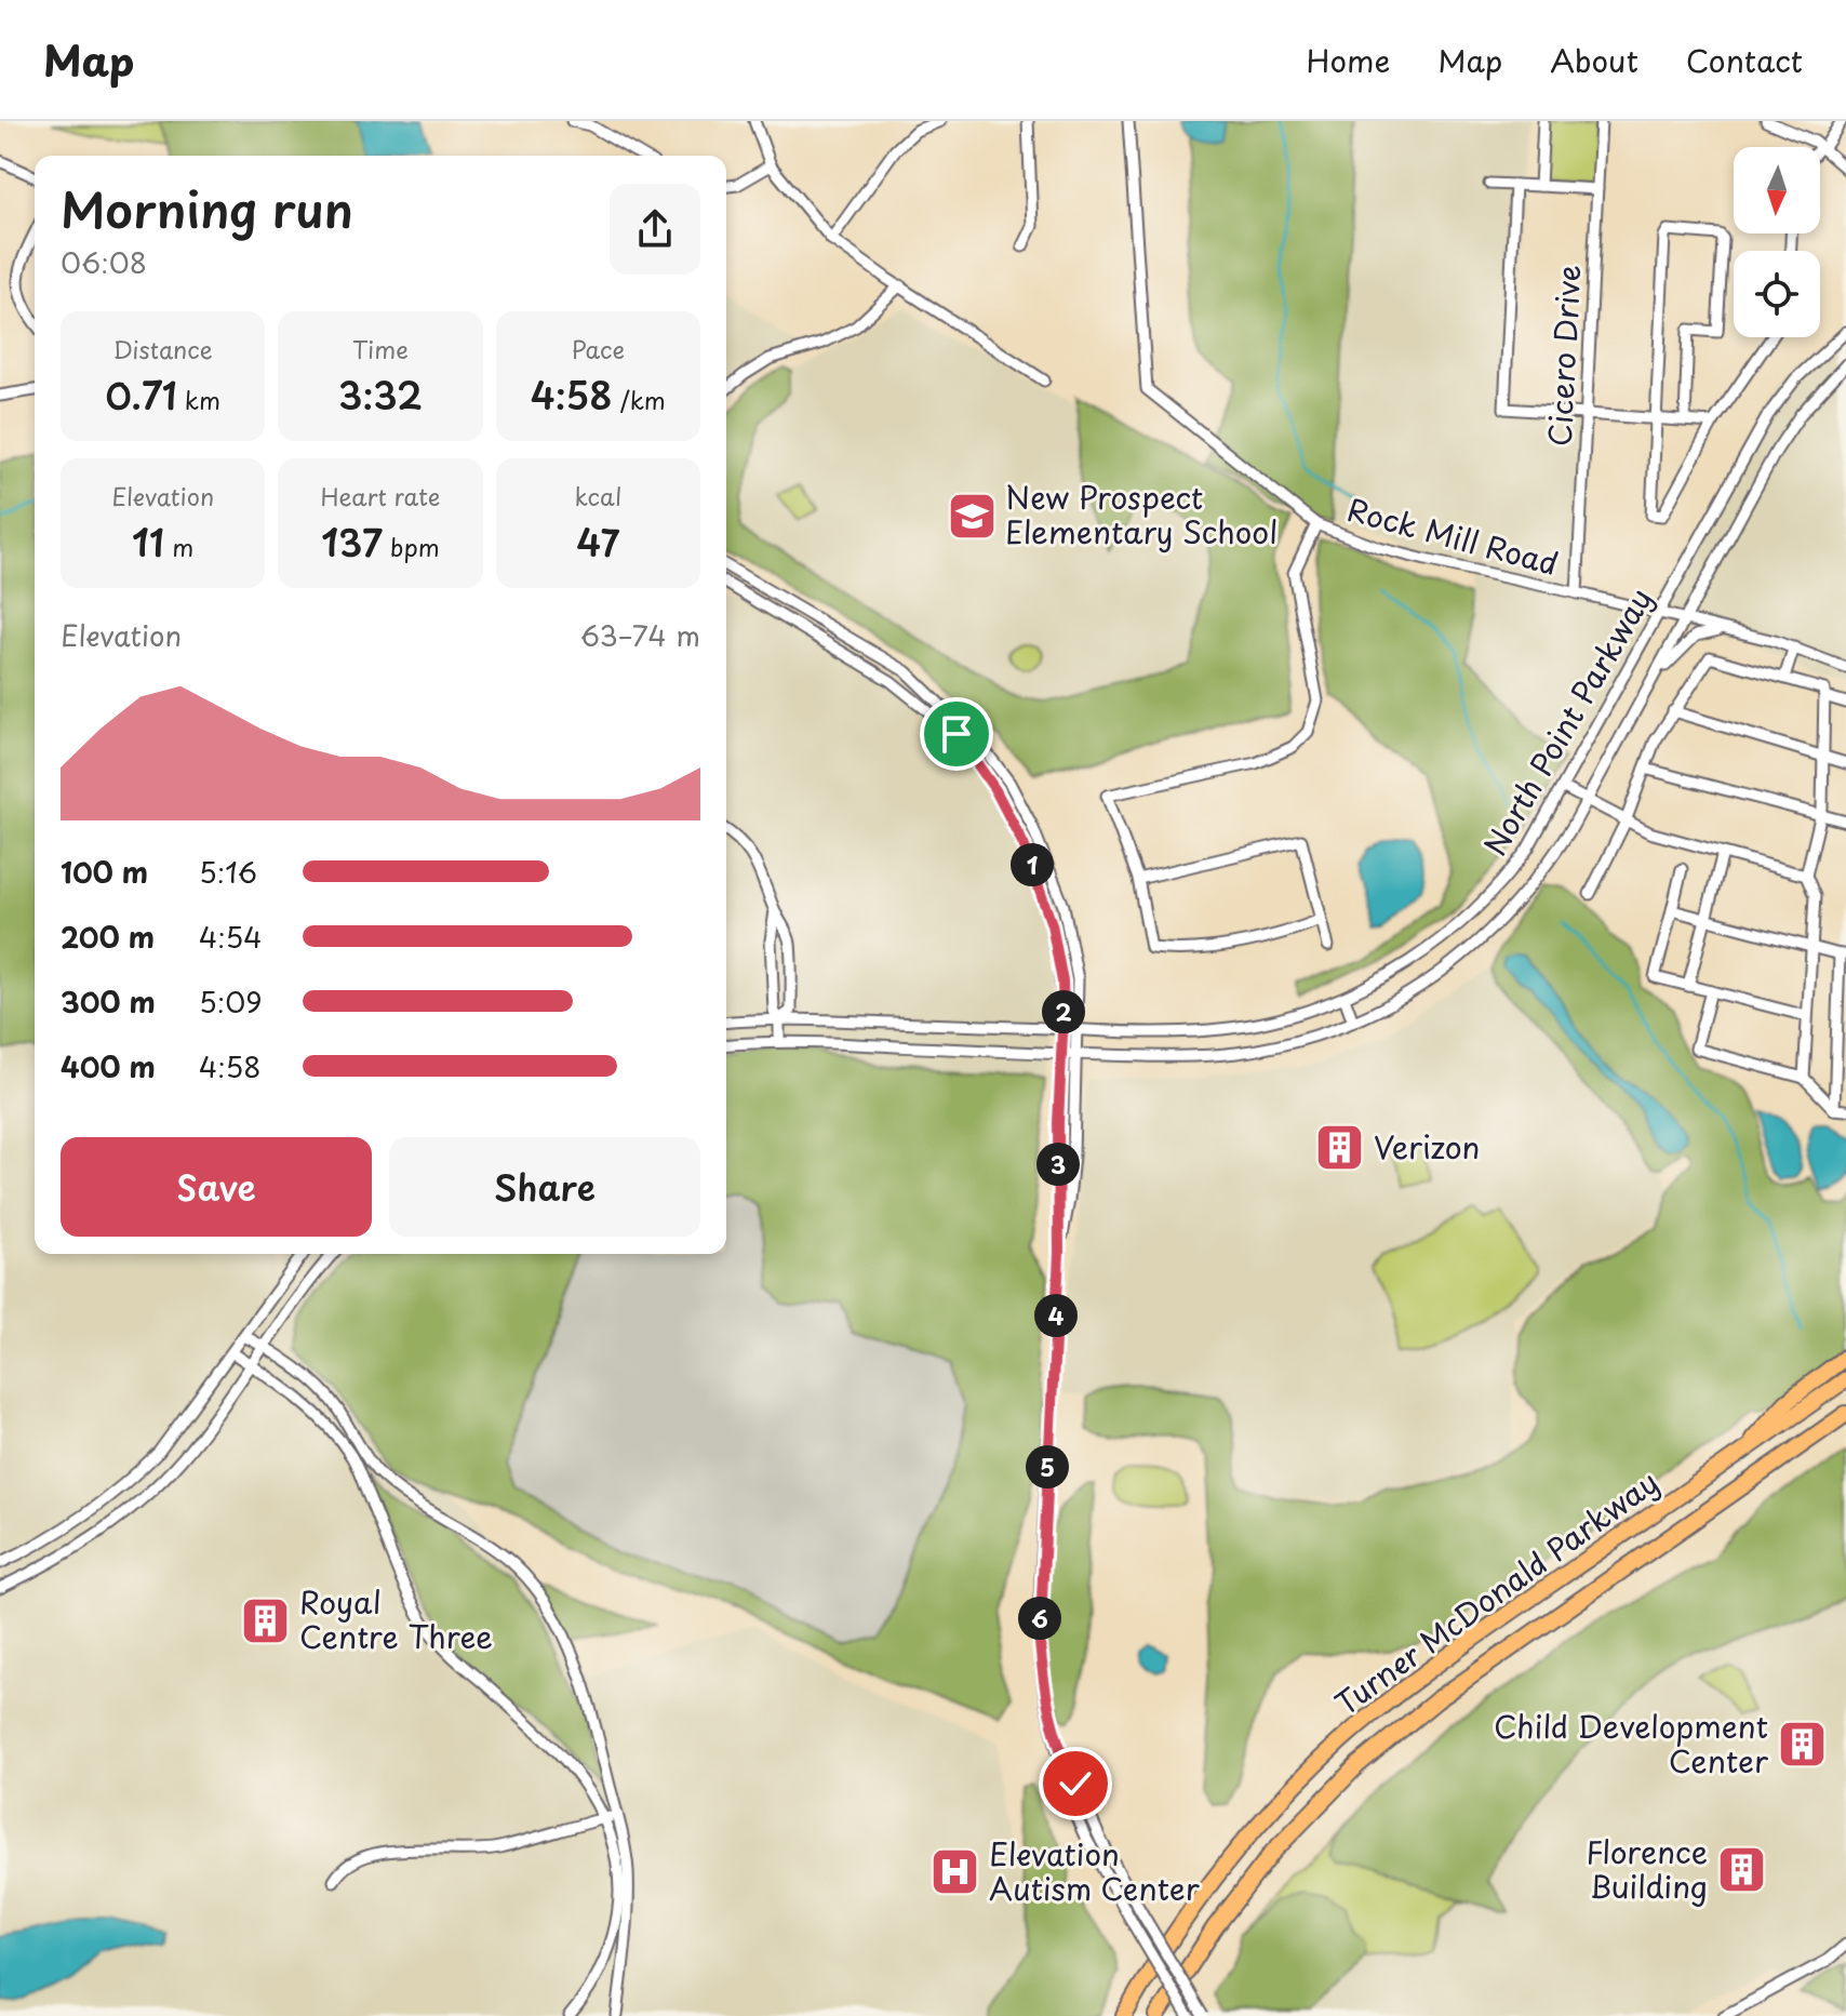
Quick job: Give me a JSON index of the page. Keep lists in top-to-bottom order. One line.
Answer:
{"streets":{"highway":["Turner McDonald Parkway"],"street":["Cicero Drive","Rock Mill Road","North Point Parkway"]},"crossings":[["Cicero Drive","Rock Mill Road"],["Rock Mill Road","North Point Parkway"]],"places":{"school or university":["New Prospect Elementary School"],"building":["Verizon","Royal Centre Three","Child Development Center","Florence Building"],"hospital":["Elevation Autism Center"]},"north":"bottom","page":{"header":"Map","nav":["Home","Map","About","Contact"],"heading":["Morning run","06:08"],"stats":[["Distance","0.71 km"],["Time","3:32"],["Pace","4:58 /km"],["Elevation","11 m"],["Heart rate","137 bpm"],["kcal","47"]],"chart":["Elevation","63–74 m"],"list":[{"name":"100 m","note":"5:16"},{"name":"200 m","note":"4:54"},{"name":"300 m","note":"5:09"},{"name":"400 m","note":"4:58"}],"pins":["1","2","3","4","5","6"],"buttons":["Save","Share"]}}
